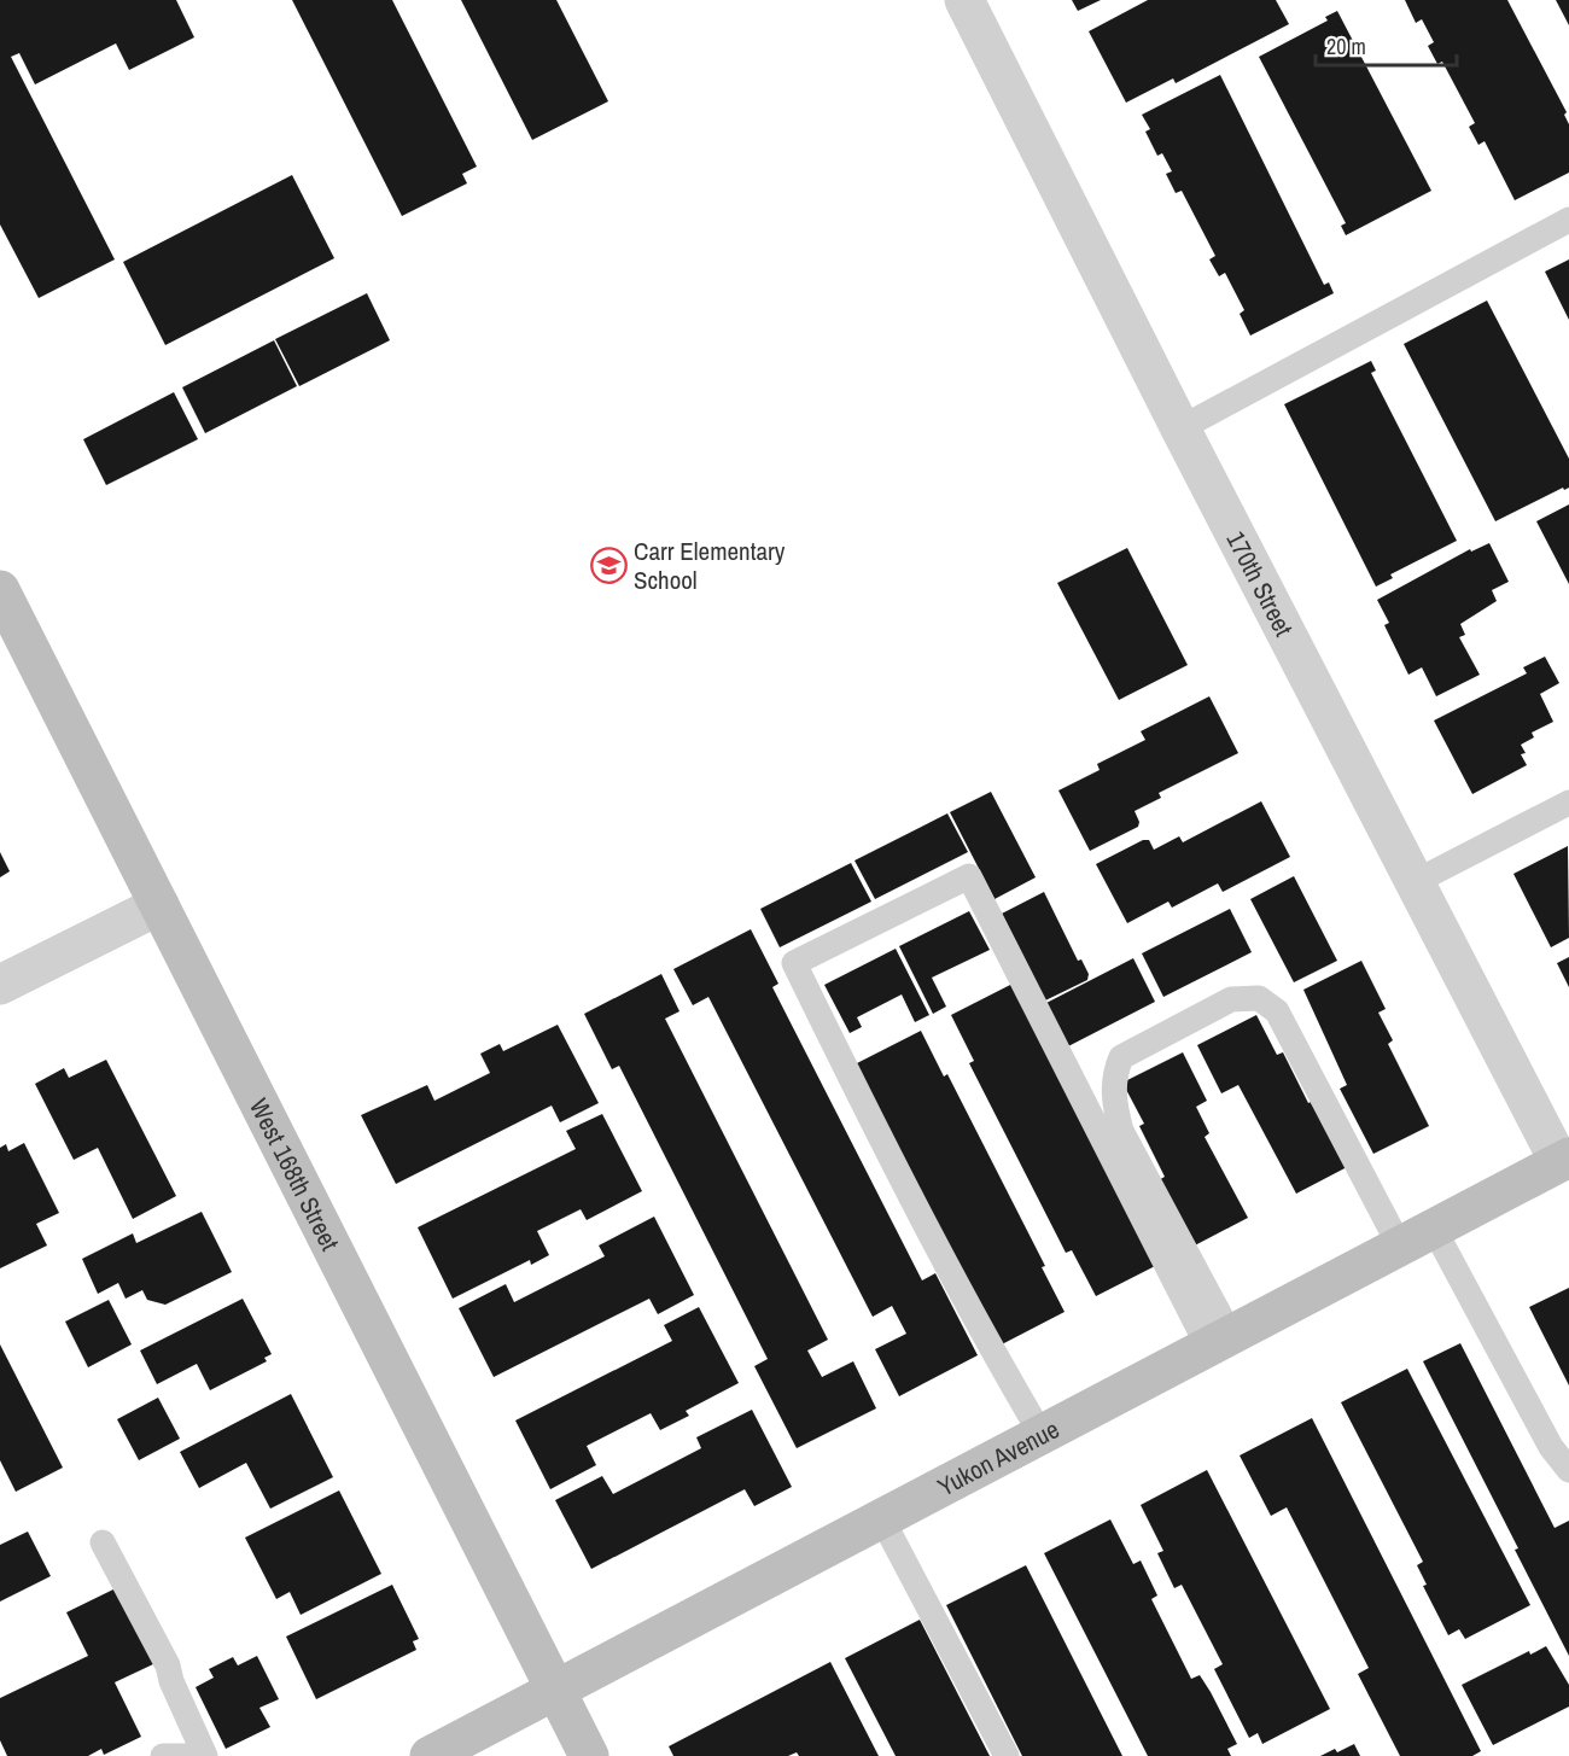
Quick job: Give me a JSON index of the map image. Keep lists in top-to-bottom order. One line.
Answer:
{"streets":{"street":["170th Street","West 168th Street","Yukon Avenue"]},"crossings":[["170th Street","Yukon Avenue"],["West 168th Street","Yukon Avenue"]],"places":{"school or university":["Carr Elementary School"]},"scale_bar":"20 m"}
